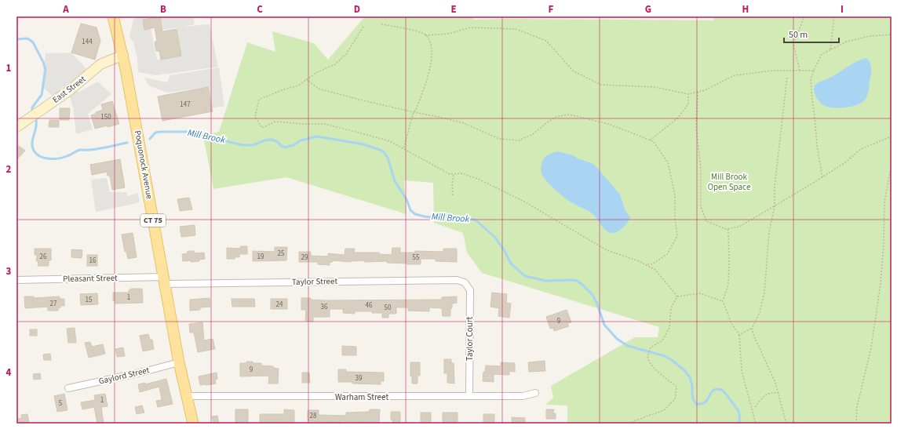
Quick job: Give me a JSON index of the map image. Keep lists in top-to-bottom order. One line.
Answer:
{"streets":{"main road":["Poquonock Avenue","CT 75"],"street":["East Street","Pleasant Street","Taylor Street","Taylor Court","Gaylord Street","Warham Street"]},"crossings":[["East Street","Poquonock Avenue"],["Poquonock Avenue","Pleasant Street"],["Poquonock Avenue","Taylor Street"],["Poquonock Avenue","Gaylord Street"],["Poquonock Avenue","Warham Street"],["Pleasant Street","Taylor Street"],["Taylor Street","Taylor Court"],["Taylor Court","Warham Street"]],"water":["Mill Brook"],"parks":["Mill Brook Open Space"],"house_numbers":["144","147","150","25","26","19","29","55","16","1","15","27","24","46","36","50","9","9","39","1","5","28"],"scale_bar":"50 m","grid":{"columns":["A","B","C","D","E","F","G","H","I"],"rows":["1","2","3","4"]}}
